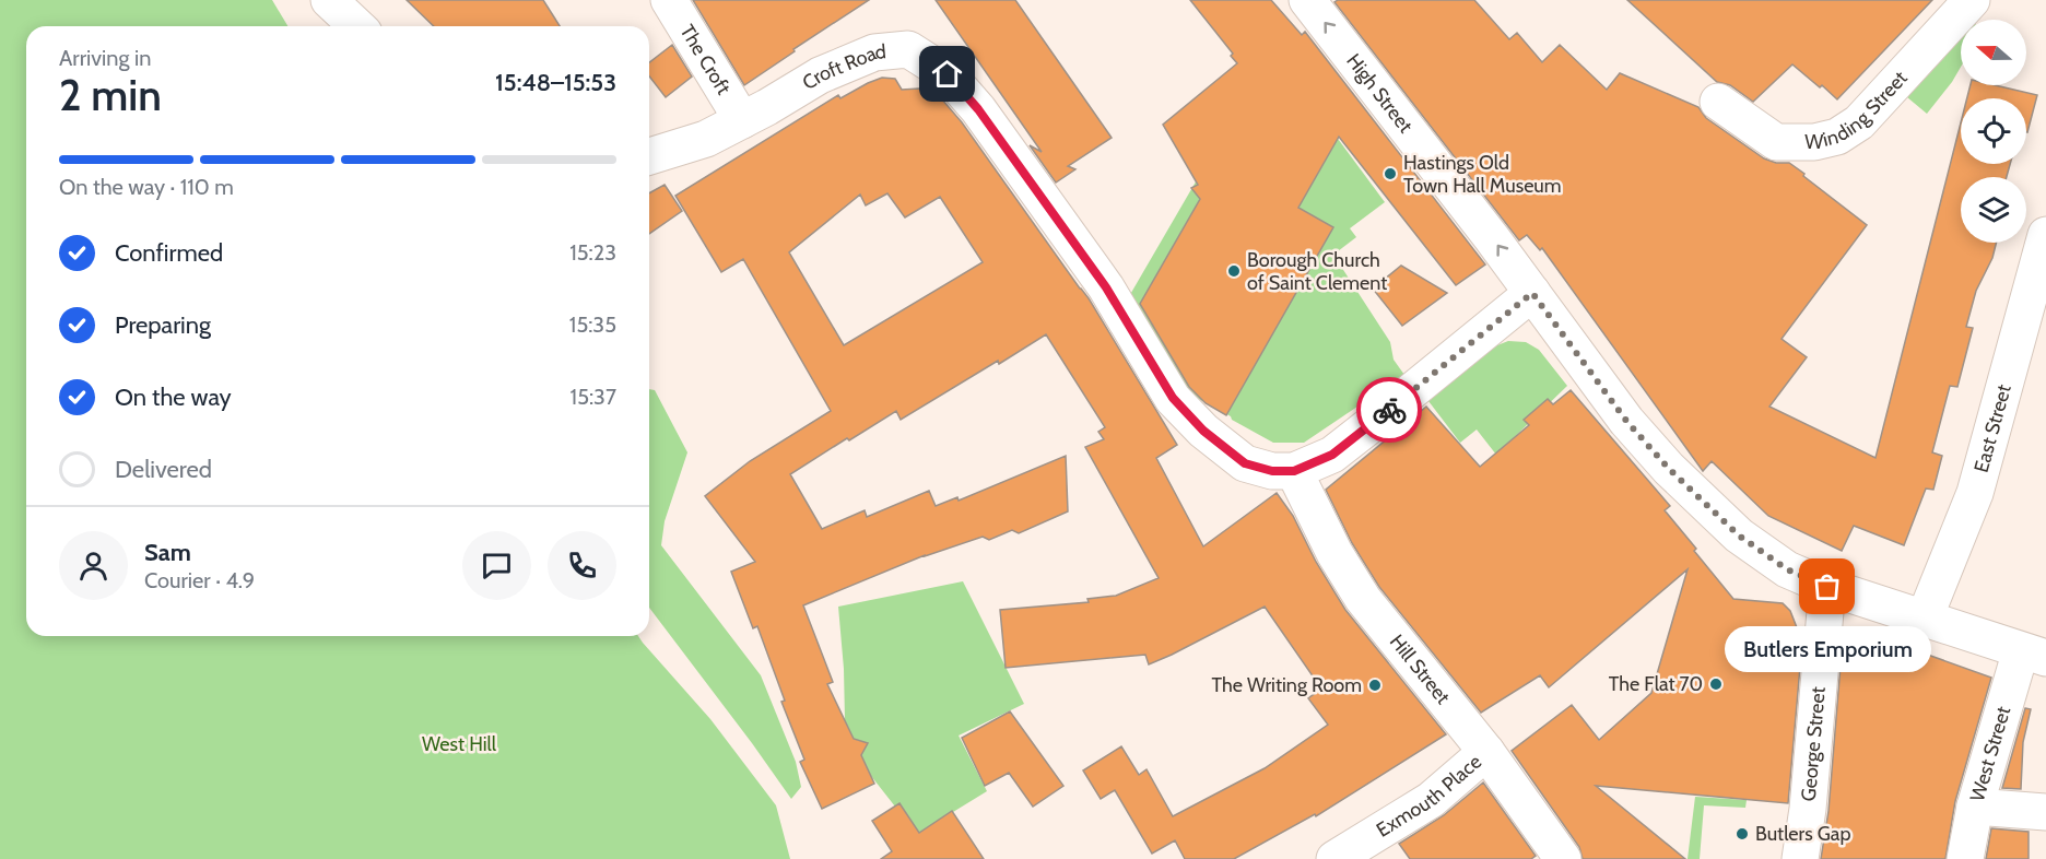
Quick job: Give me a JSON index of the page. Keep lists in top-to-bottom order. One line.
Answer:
{"streets":{"street":["The Croft","Croft Road","High Street","Winding Street","East Street","Hill Street","George Street","West Street","Exmouth Place"]},"crossings":[["The Croft","Croft Road"],["Croft Road","Hill Street"],["High Street","East Street"],["High Street","George Street"],["High Street","West Street"],["Hill Street","Exmouth Place"]],"one_way":["High Street"],"parks":["West Hill"],"places":["Hastings Old Town Hall Museum","Borough Church of Saint Clement","Butlers Emporium","The Flat 70","The Writing Room","Butlers Gap"],"north":"left","page":{"heading":["2 min","Arriving in","15:48–15:53"],"panel":["Sam","Courier · 4.9"],"bar":"On the way · 110 m","list":[["Confirmed","15:23"],["Preparing","15:35"],["On the way","15:37"],"Delivered"],"bubble":"Butlers Emporium"}}
